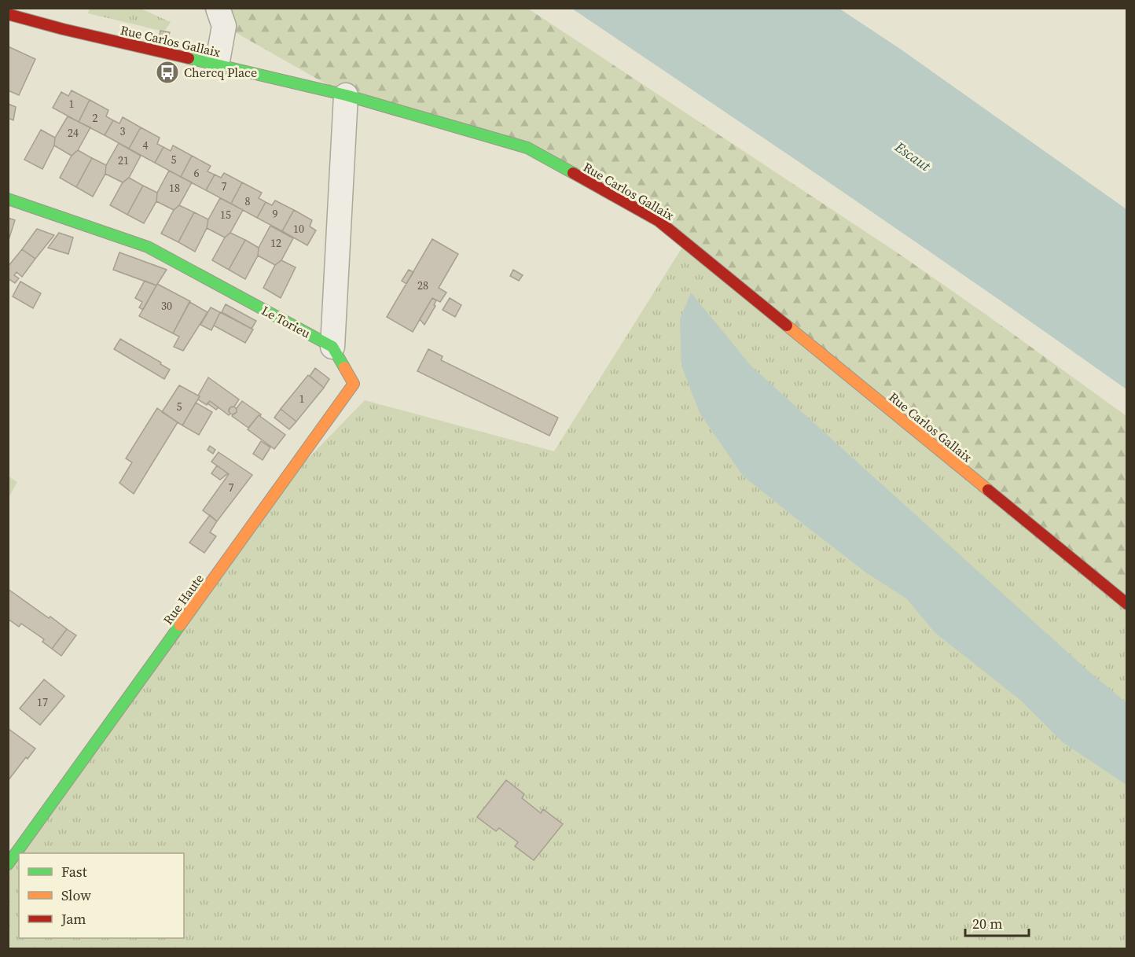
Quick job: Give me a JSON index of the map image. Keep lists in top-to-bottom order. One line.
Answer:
{"streets":{"main road":["Rue Carlos Gallaix","Le Torieu","Rue Haute"]},"crossings":[["Le Torieu","Rue Haute"]],"water":["Escaut"],"places":{"bus stop":["Chercq Place"]},"house_numbers":["1","2","3","24","4","5","21","6","7","18","8","9","15","10","12","28","30","1","5","7","17"],"legend":["Fast","Slow","Jam"],"scale_bar":"20 m"}
